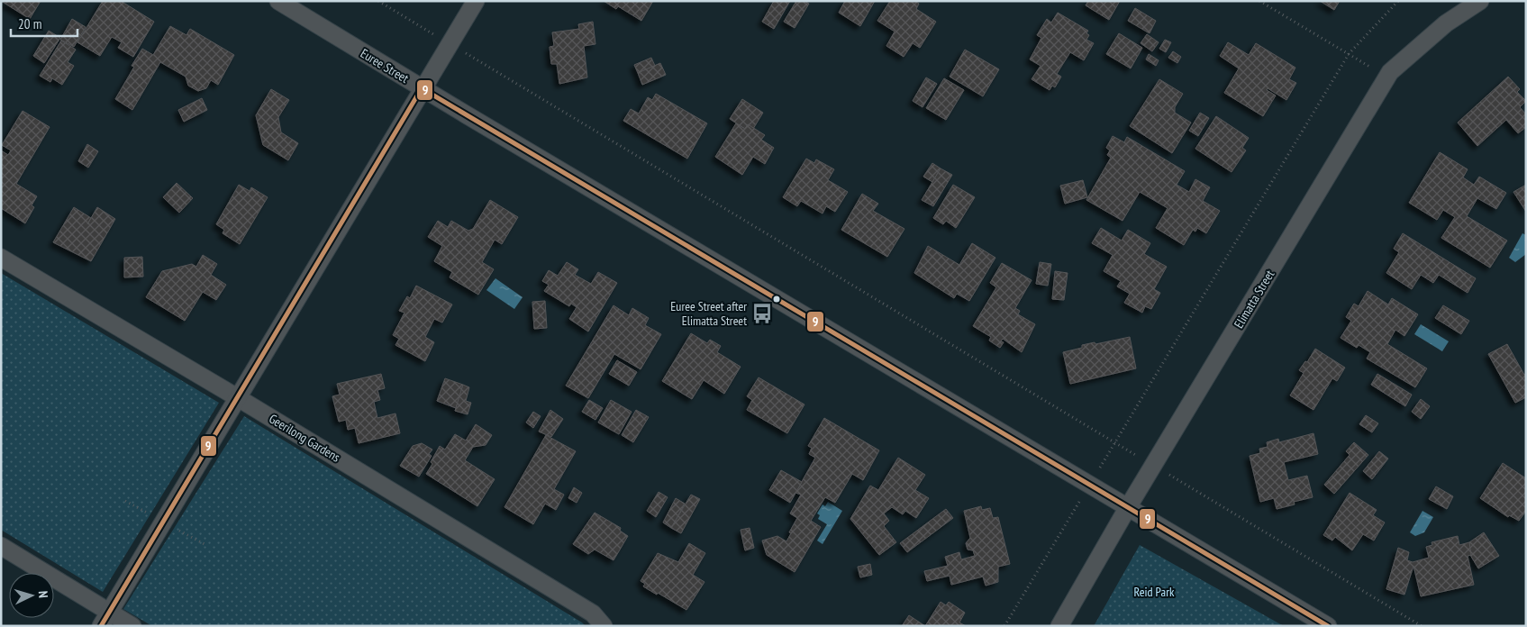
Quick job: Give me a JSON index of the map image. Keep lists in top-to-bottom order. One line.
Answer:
{"streets":{"street":["Euree Street","Elimatta Street","Geerilong Gardens"]},"crossings":[["Euree Street","Elimatta Street"]],"parks":["Reid Park"],"places":{"bus stop":["Euree Street after Elimatta Street"]},"lines":["transit line 9"],"scale_bar":"20 m","north":"right"}
